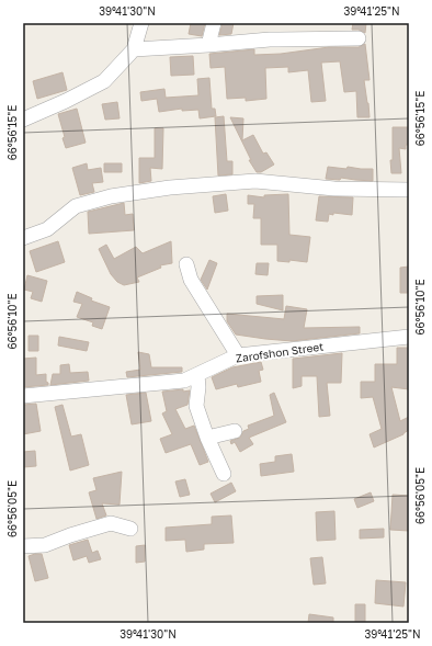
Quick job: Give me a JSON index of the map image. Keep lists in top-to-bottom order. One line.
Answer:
{"streets":{"street":["Zarofshon Street"]},"coordinates":["39°41'30\"N","39°41'25\"N","66°56'15\"E","66°56'10\"E","66°56'05\"E"]}
